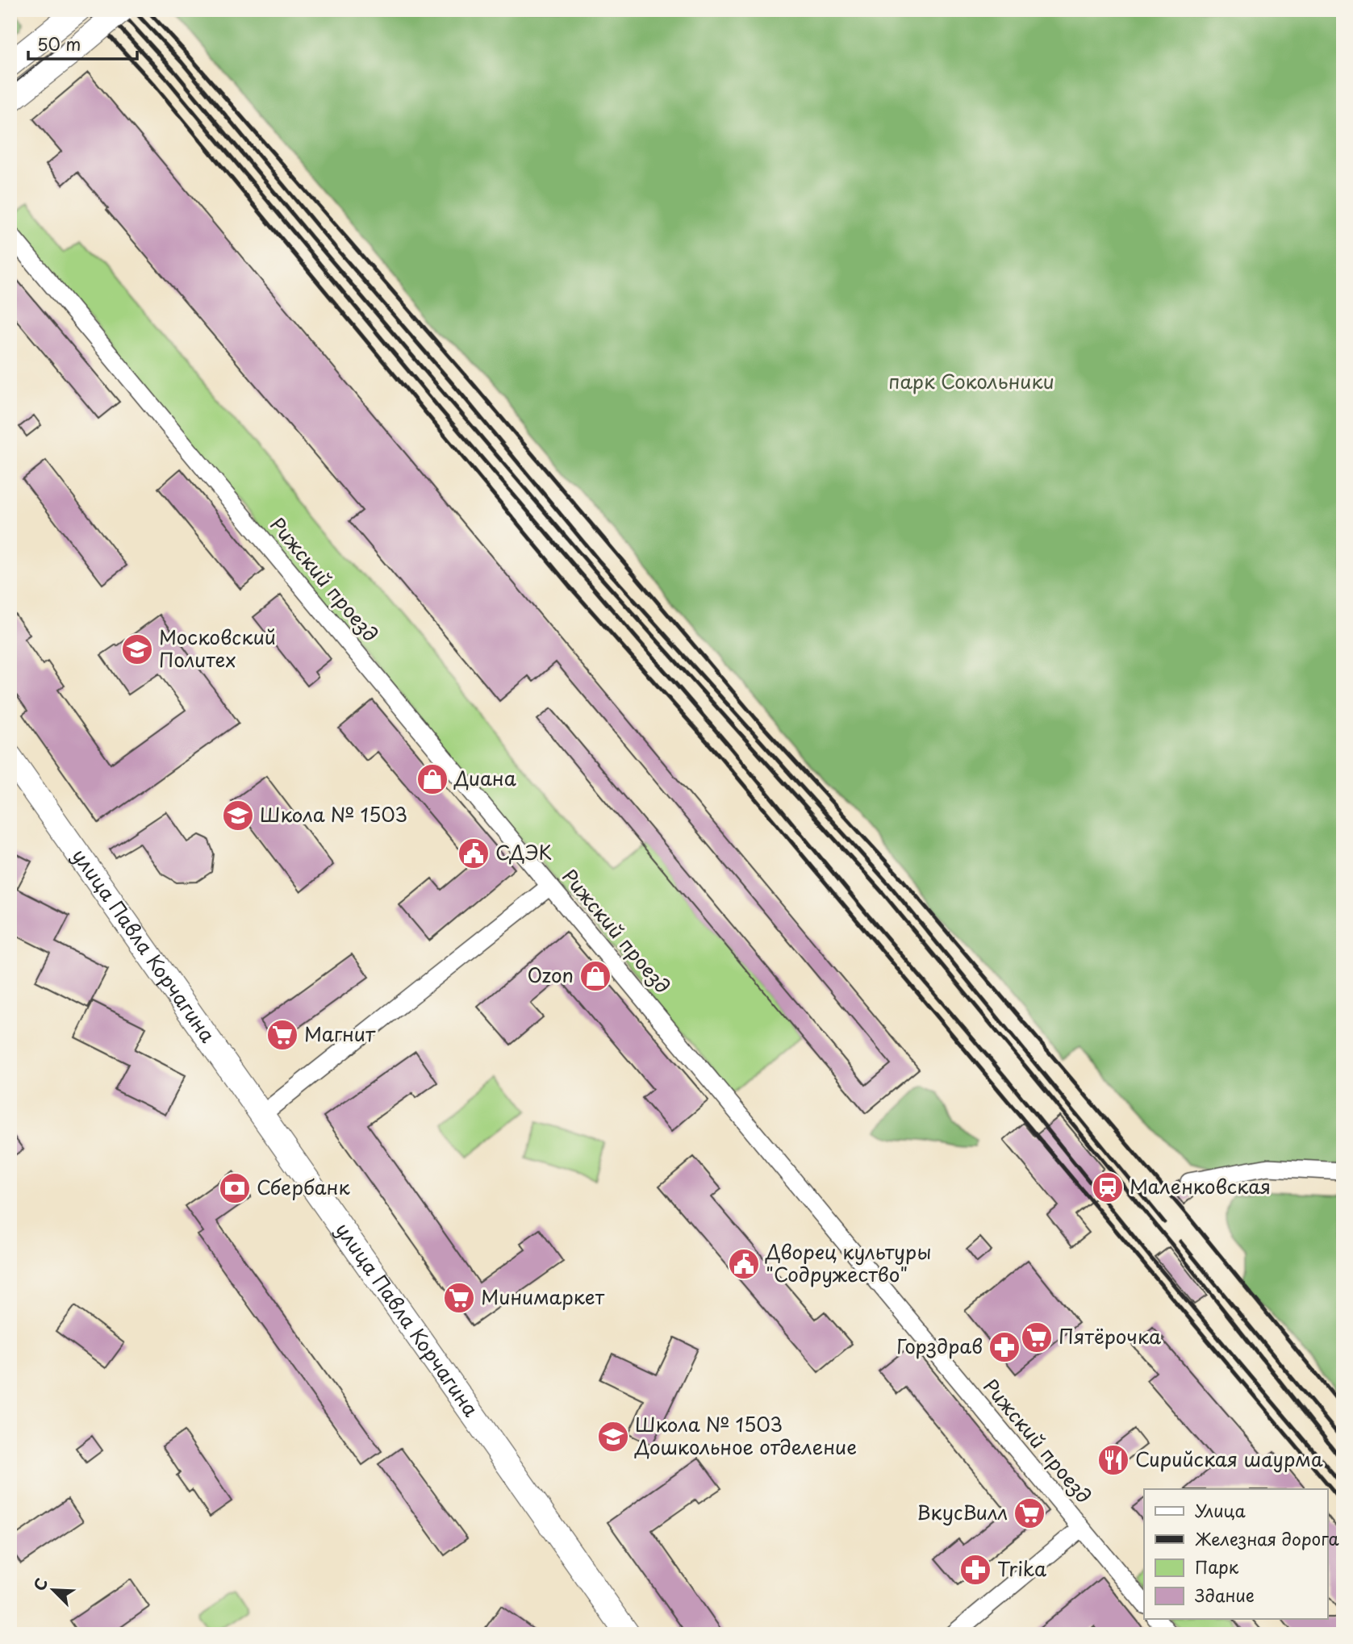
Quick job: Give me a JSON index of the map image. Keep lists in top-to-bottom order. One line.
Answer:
{"streets":{"street":["Рижский проезд","улица Павла Корчагина"]},"parks":["парк Сокольники"],"places":{"school or university":["Московский Политех","Школа № 1503","Школа № 1503 Дошкольное отделение"],"shop":["Диана","Ozon"],"public building":["СДЭК","Дворец культуры \"Содружество\""],"supermarket":["Магнит","Минимаркет","Пятёрочка","ВкусВилл"],"station":["Маленковская"],"bank":["Сбербанк"],"pharmacy":["Горздрав","Trika"],"restaurant":["Сирийская шаурма"]},"legend":["Улица","Железная дорога","Парк","Здание"],"scale_bar":"50 m","north":"top left"}
